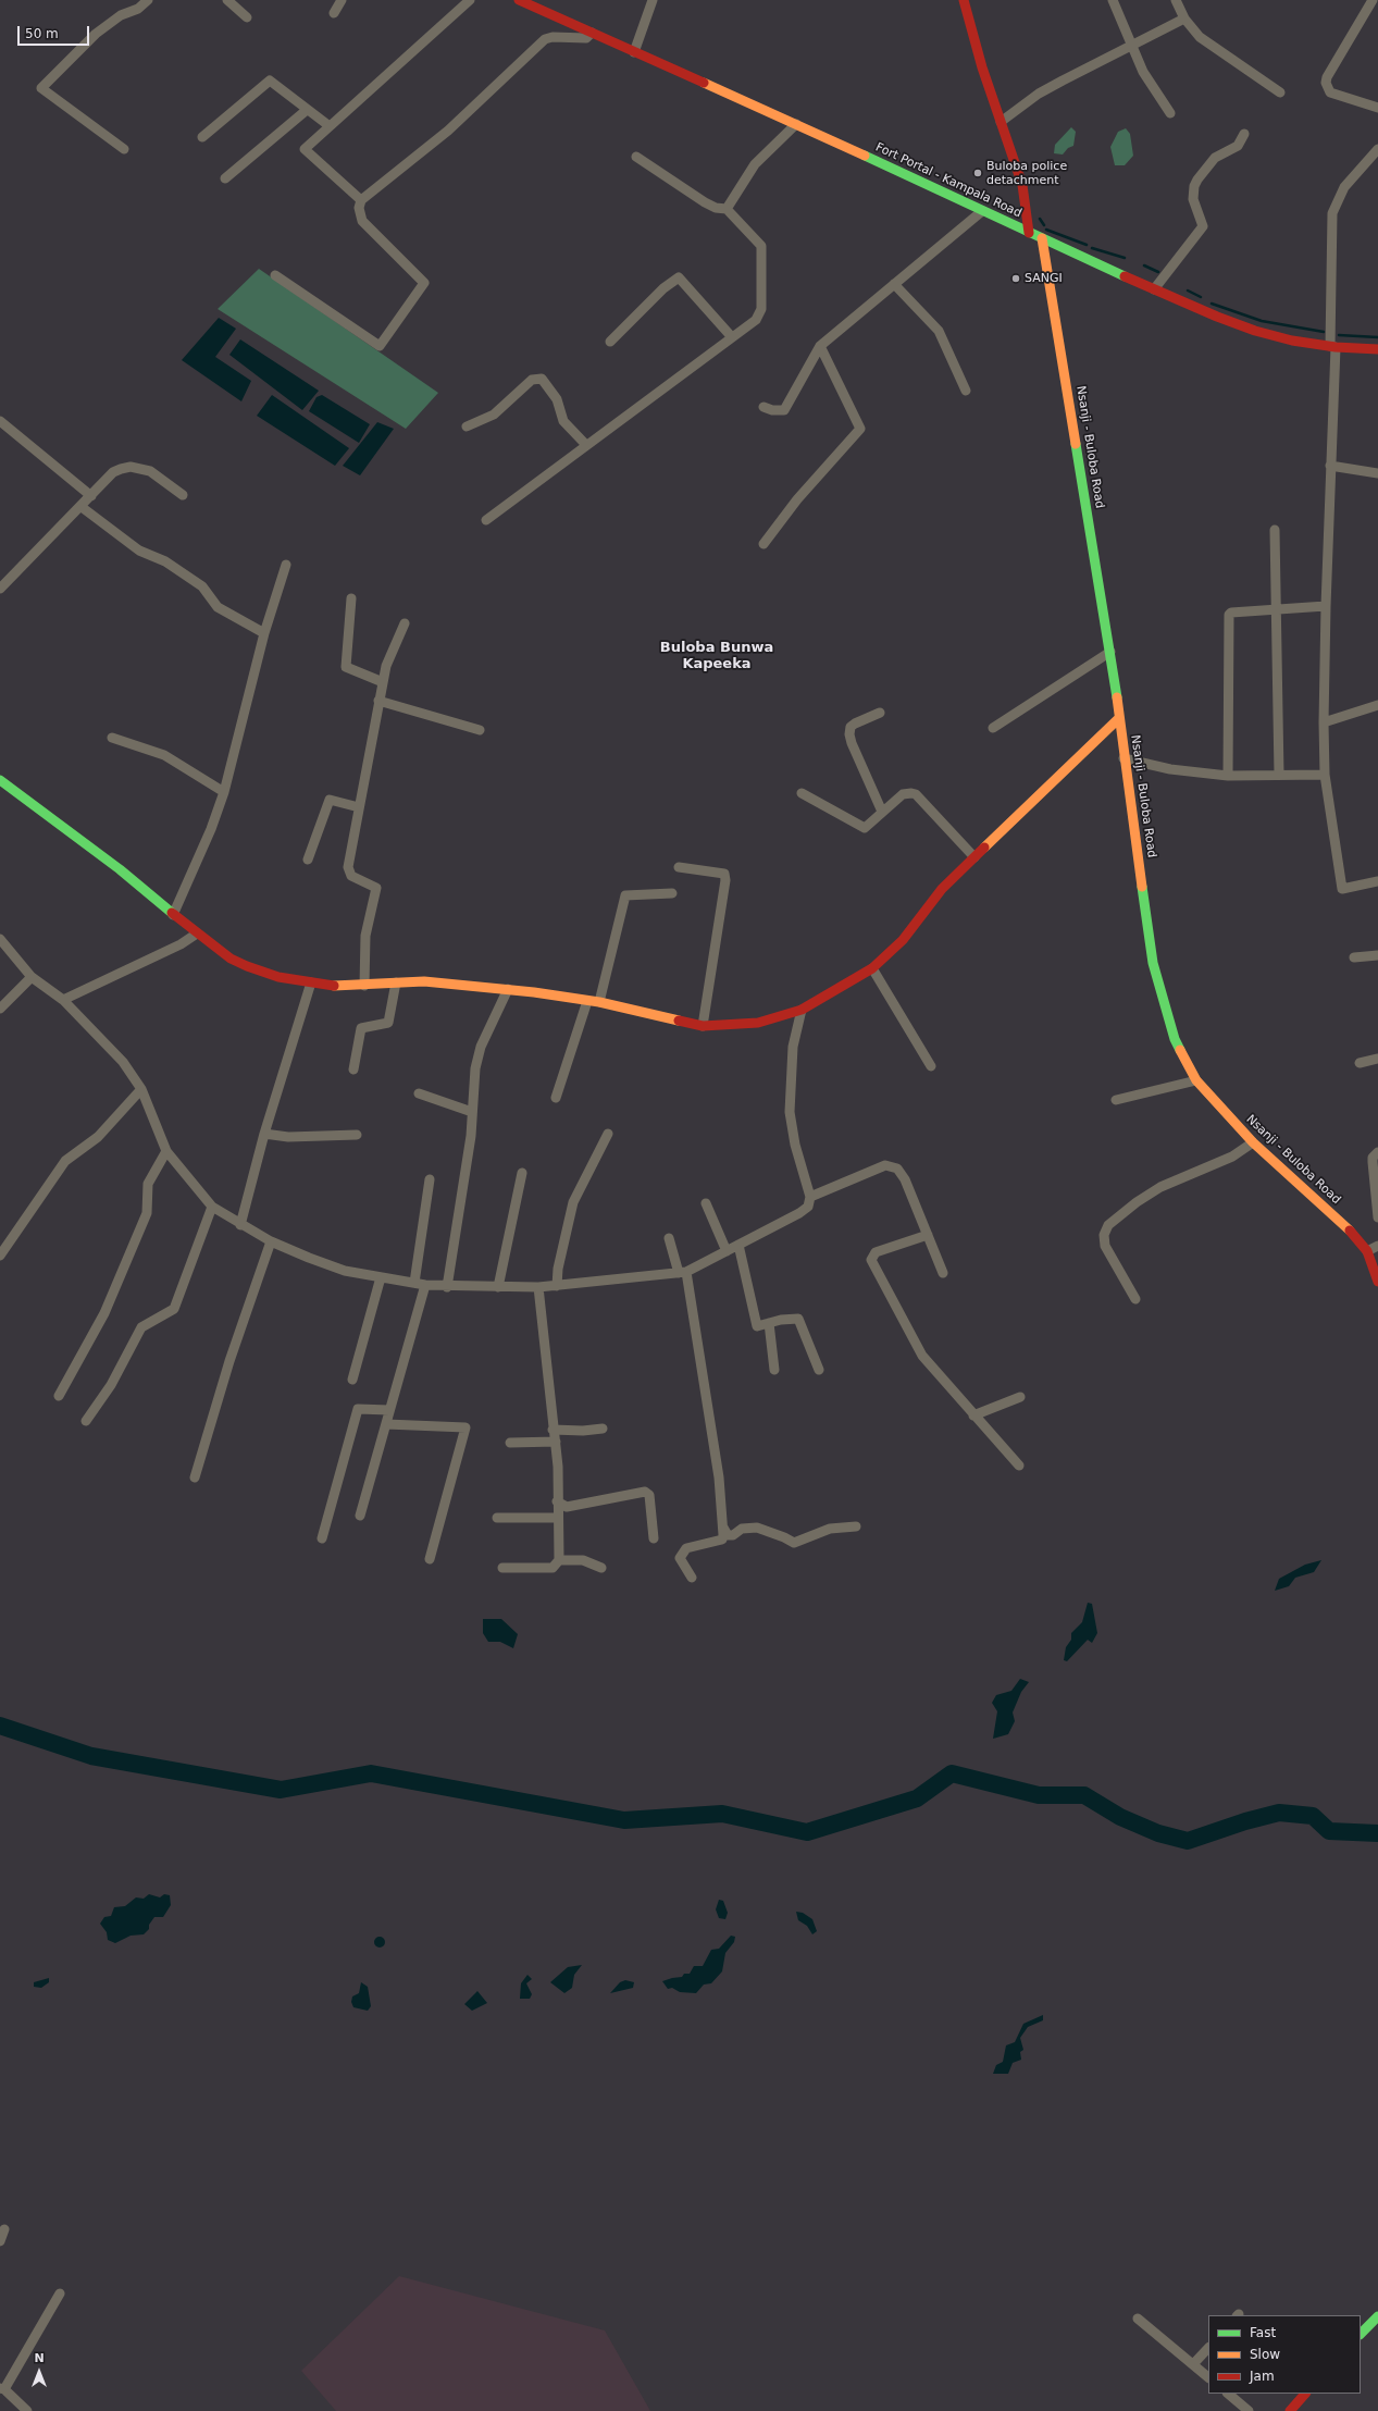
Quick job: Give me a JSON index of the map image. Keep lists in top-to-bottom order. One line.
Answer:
{"streets":{"main road":["Fort Portal - Kampala Road","Nsanji - Buloba Road"]},"crossings":[["Fort Portal - Kampala Road","Nsanji - Buloba Road"]],"districts":["Buloba Bunwa Kapeeka"],"places":["Buloba police detachment","SANGI"],"legend":["Fast","Slow","Jam"],"scale_bar":"50 m","north":"top"}
